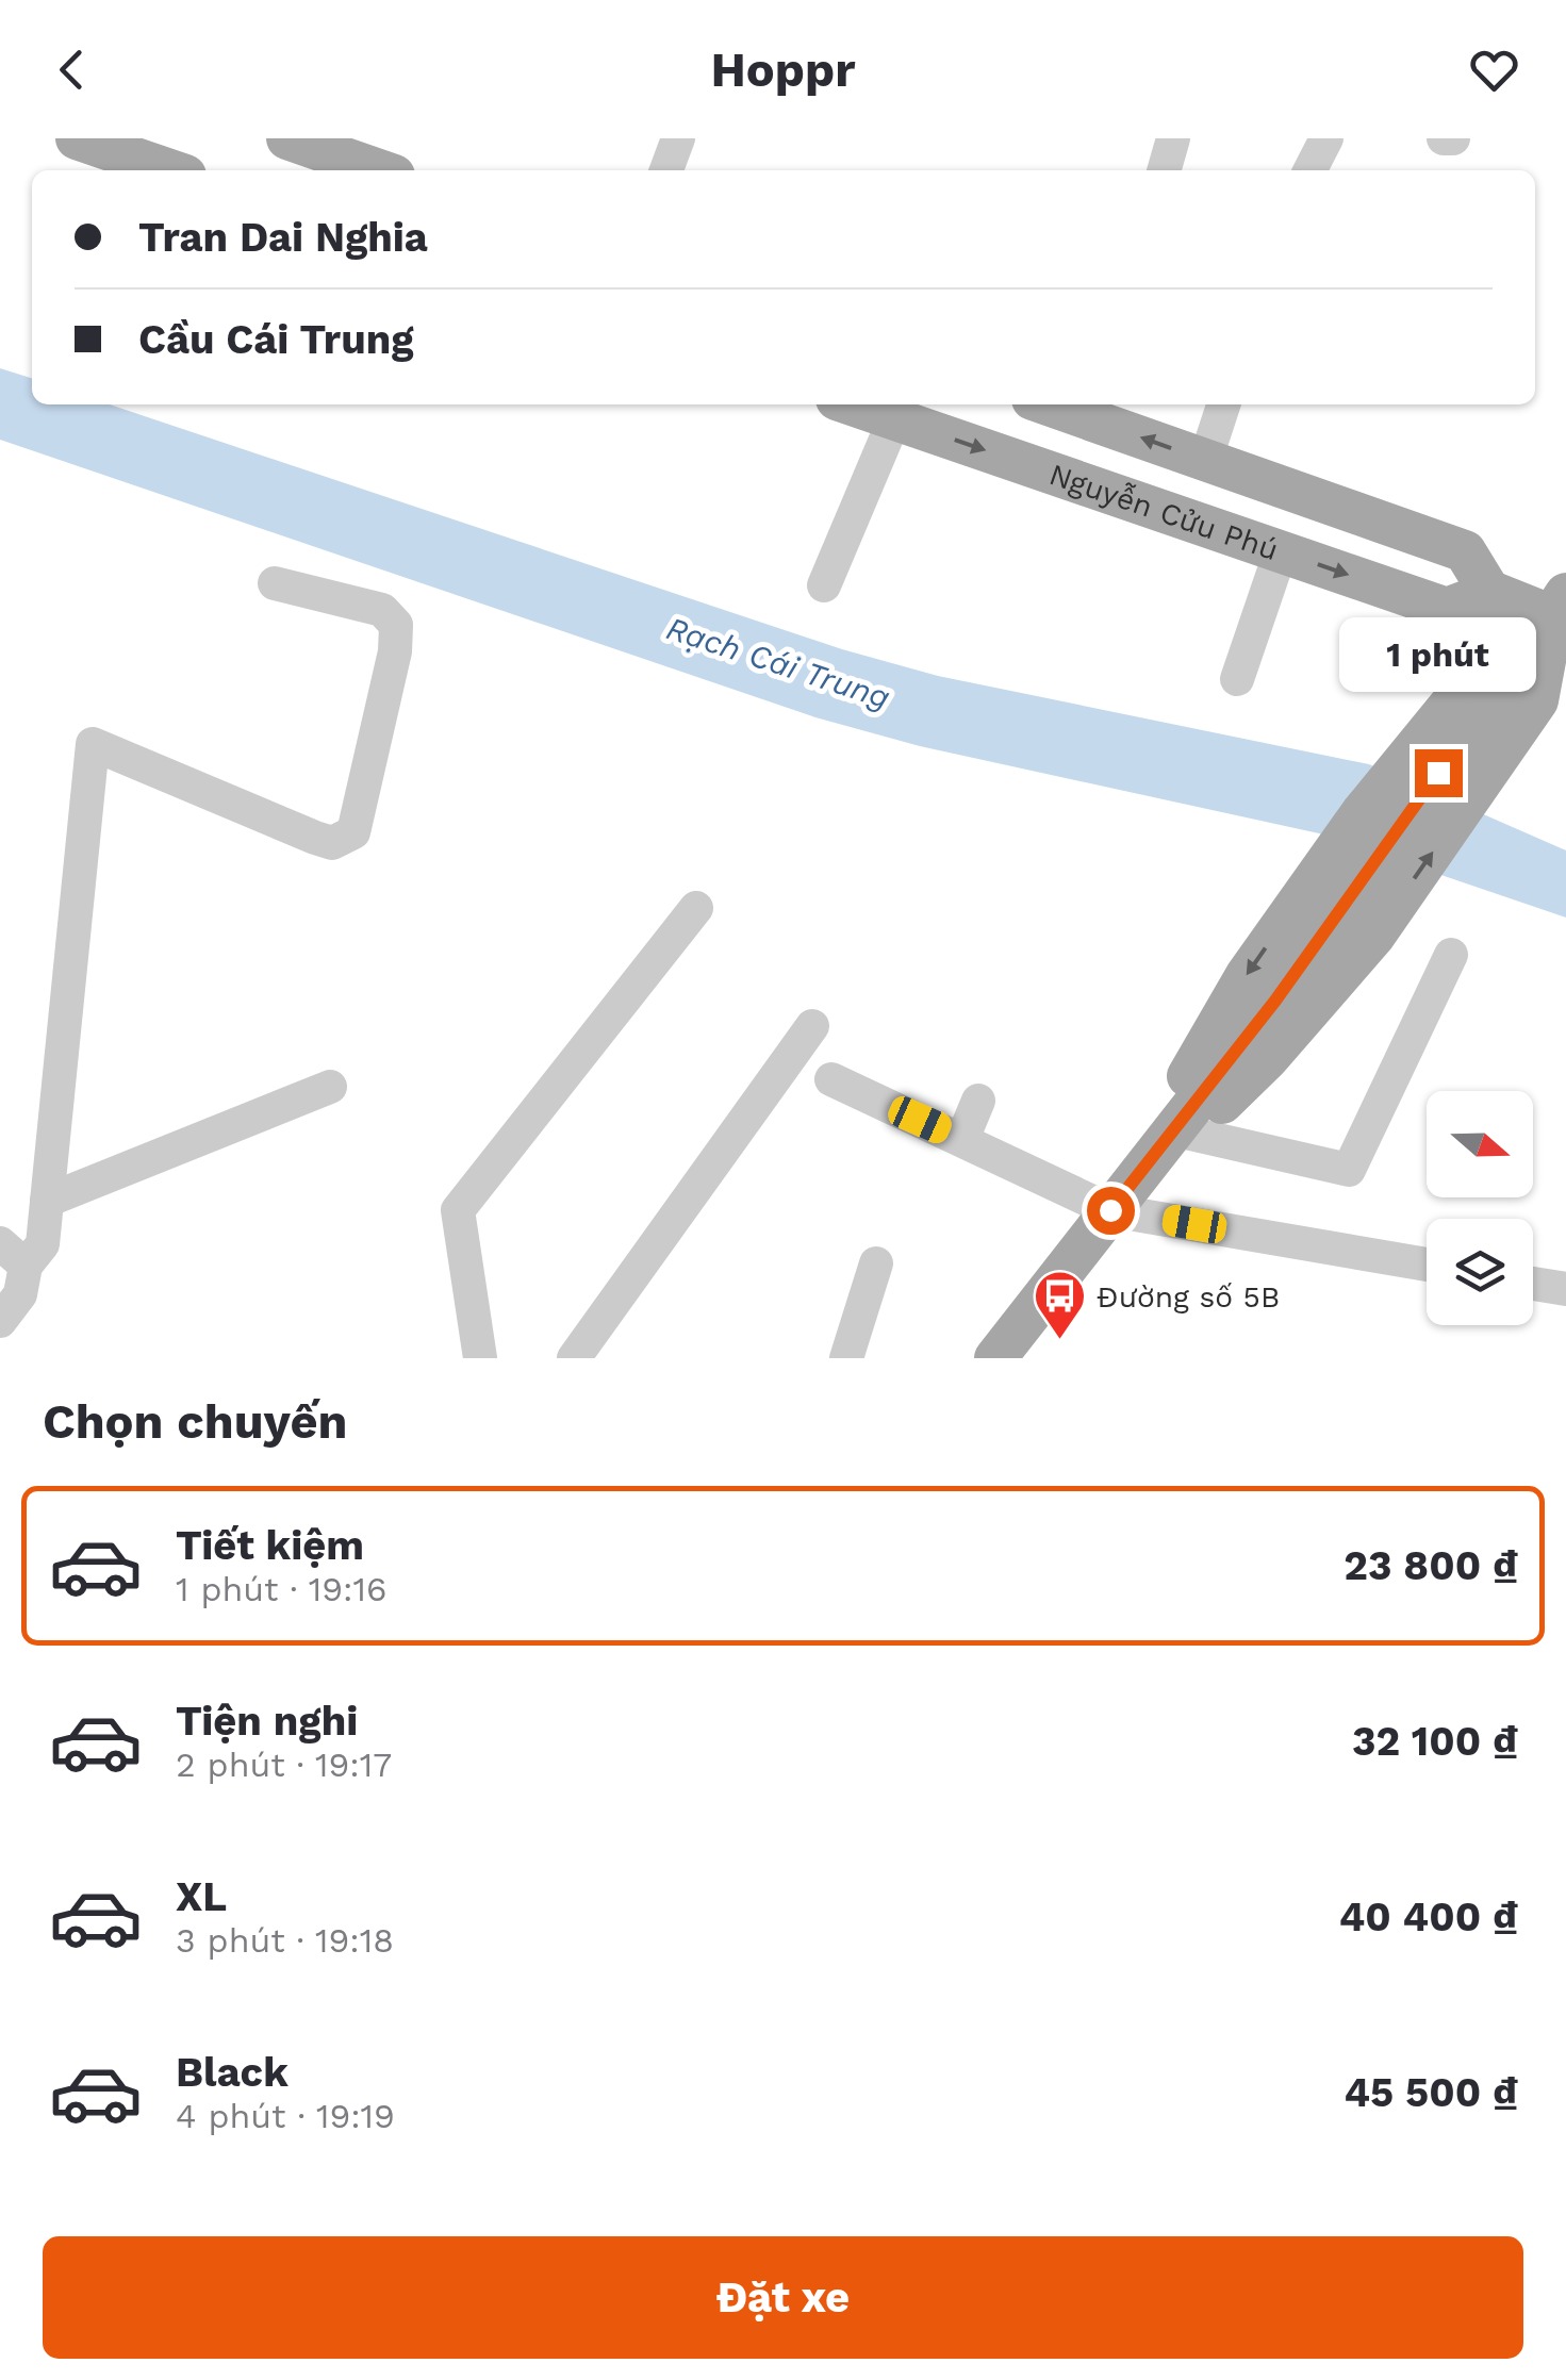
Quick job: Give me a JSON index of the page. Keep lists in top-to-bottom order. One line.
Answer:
{"streets":{"main road":["Nguyễn Cửu Phú"]},"water":["Rạch Cái Trung"],"places":{"bus stop":["Đường số 5B"]},"north":"right","page":{"header":"Hoppr","banner":["Tran Dai Nghia","Cầu Cái Trung"],"bubble":"1 phút","heading":"Chọn chuyến","list":[{"name":"Tiết kiệm","note":"1 phút · 19:16","value":"23 800 ₫"},{"name":"Tiện nghi","note":"2 phút · 19:17","value":"32 100 ₫"},{"name":"XL","note":"3 phút · 19:18","value":"40 400 ₫"},{"name":"Black","note":"4 phút · 19:19","value":"45 500 ₫"}],"buttons":"Đặt xe"}}
